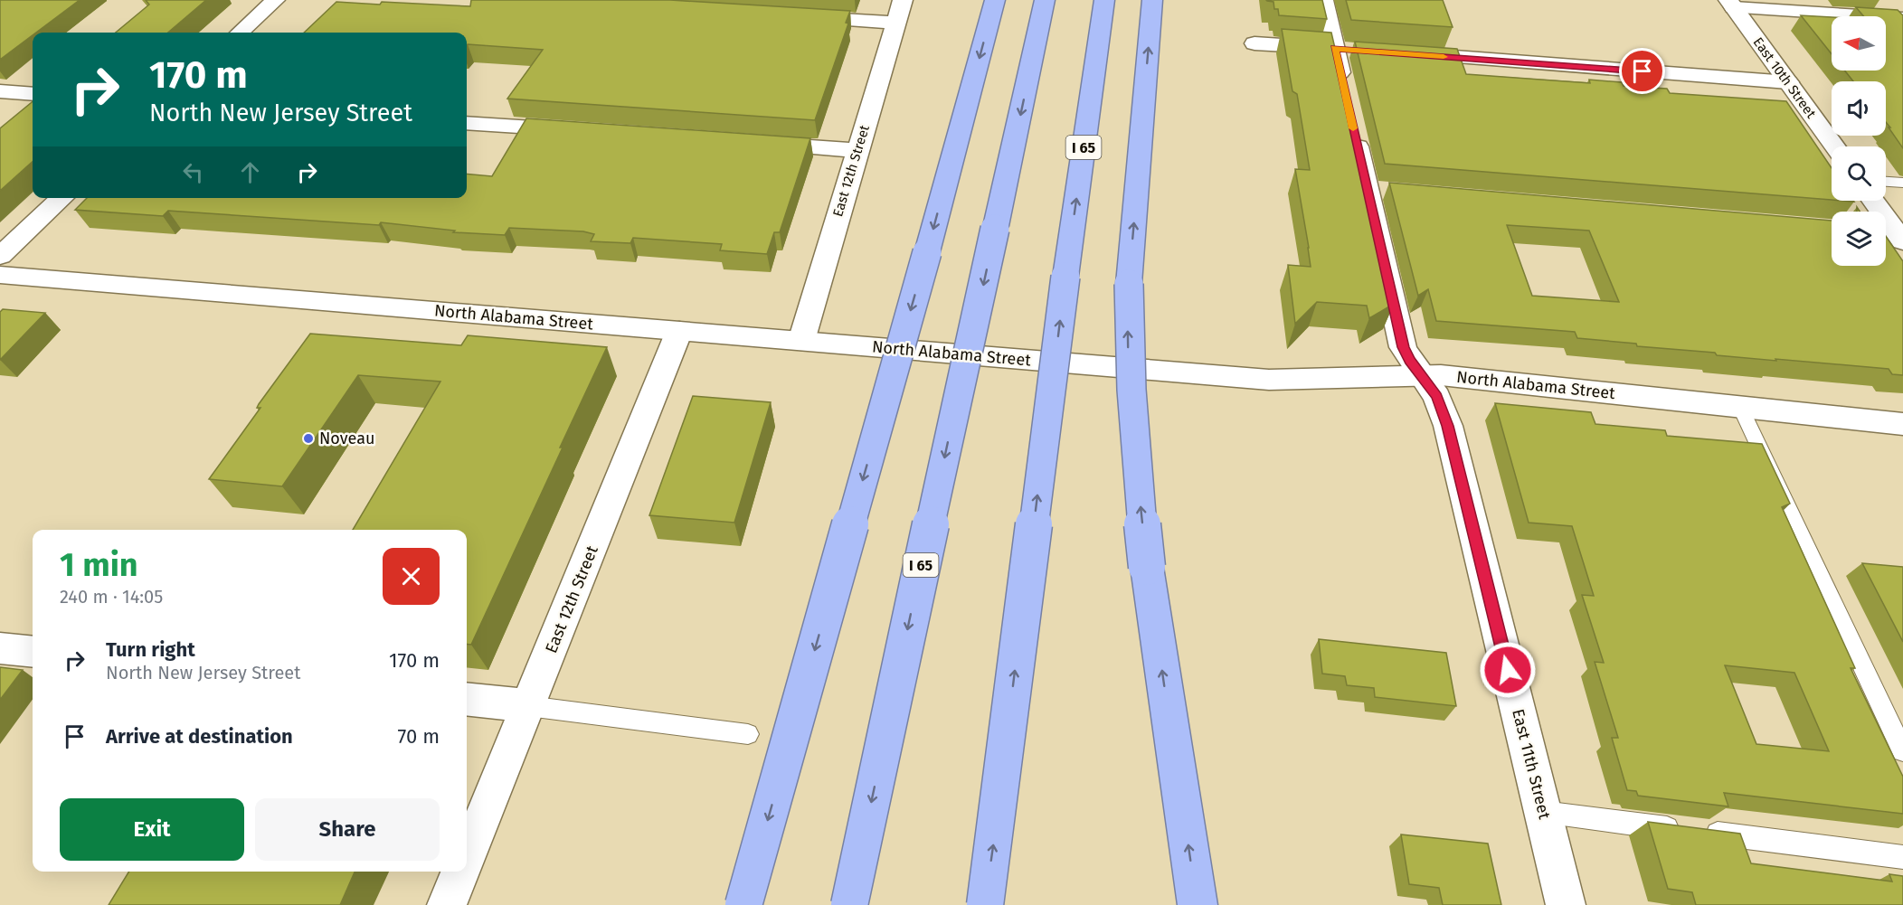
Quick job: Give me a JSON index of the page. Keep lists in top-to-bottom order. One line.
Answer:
{"streets":{"highway":["I 65"],"street":["East 10th Street","East 12th Street","North Alabama Street","East 11th Street"]},"crossings":[["East 12th Street","North Alabama Street"],["North Alabama Street","East 11th Street"]],"places":["Noveau"],"north":"left","page":{"turn":["170 m","North New Jersey Street"],"heading":["1 min","240 m · 14:05"],"list":[{"name":"Turn right","note":"North New Jersey Street","value":"170 m"},{"name":"Arrive at destination","value":"70 m"}],"buttons":["Exit","Share"]}}
